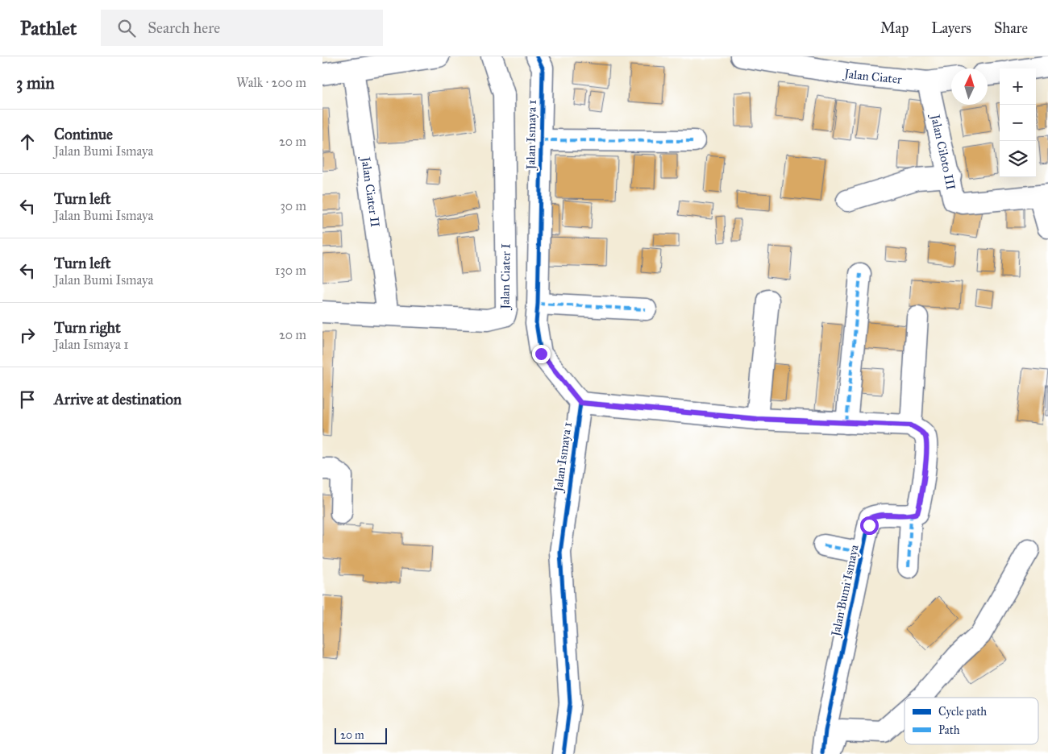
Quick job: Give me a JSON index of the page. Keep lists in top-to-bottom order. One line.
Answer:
{"streets":{"street":["Jalan Ciater","Jalan Ismaya 1","Jalan Ciloto III","Jalan Ciater II","Jalan Ciater I","Jalan Bumi Ismaya"]},"crossings":[["Jalan Ciater","Jalan Ciloto III"],["Jalan Ciater II","Jalan Ciater I"]],"legend":["Cycle path","Path"],"scale_bar":"20 m","north":"top","page":{"header":"Pathlet","search":"Search here","nav":["Map","Layers","Share"],"heading":["3 min","Walk · 200 m"],"map_buttons":["+","−"],"list":[["Continue","Jalan Bumi Ismaya","20 m"],["Turn left","Jalan Bumi Ismaya","30 m"],["Turn left","Jalan Bumi Ismaya","130 m"],["Turn right","Jalan Ismaya 1","20 m"],"Arrive at destination"],"scale":"20 m"}}
